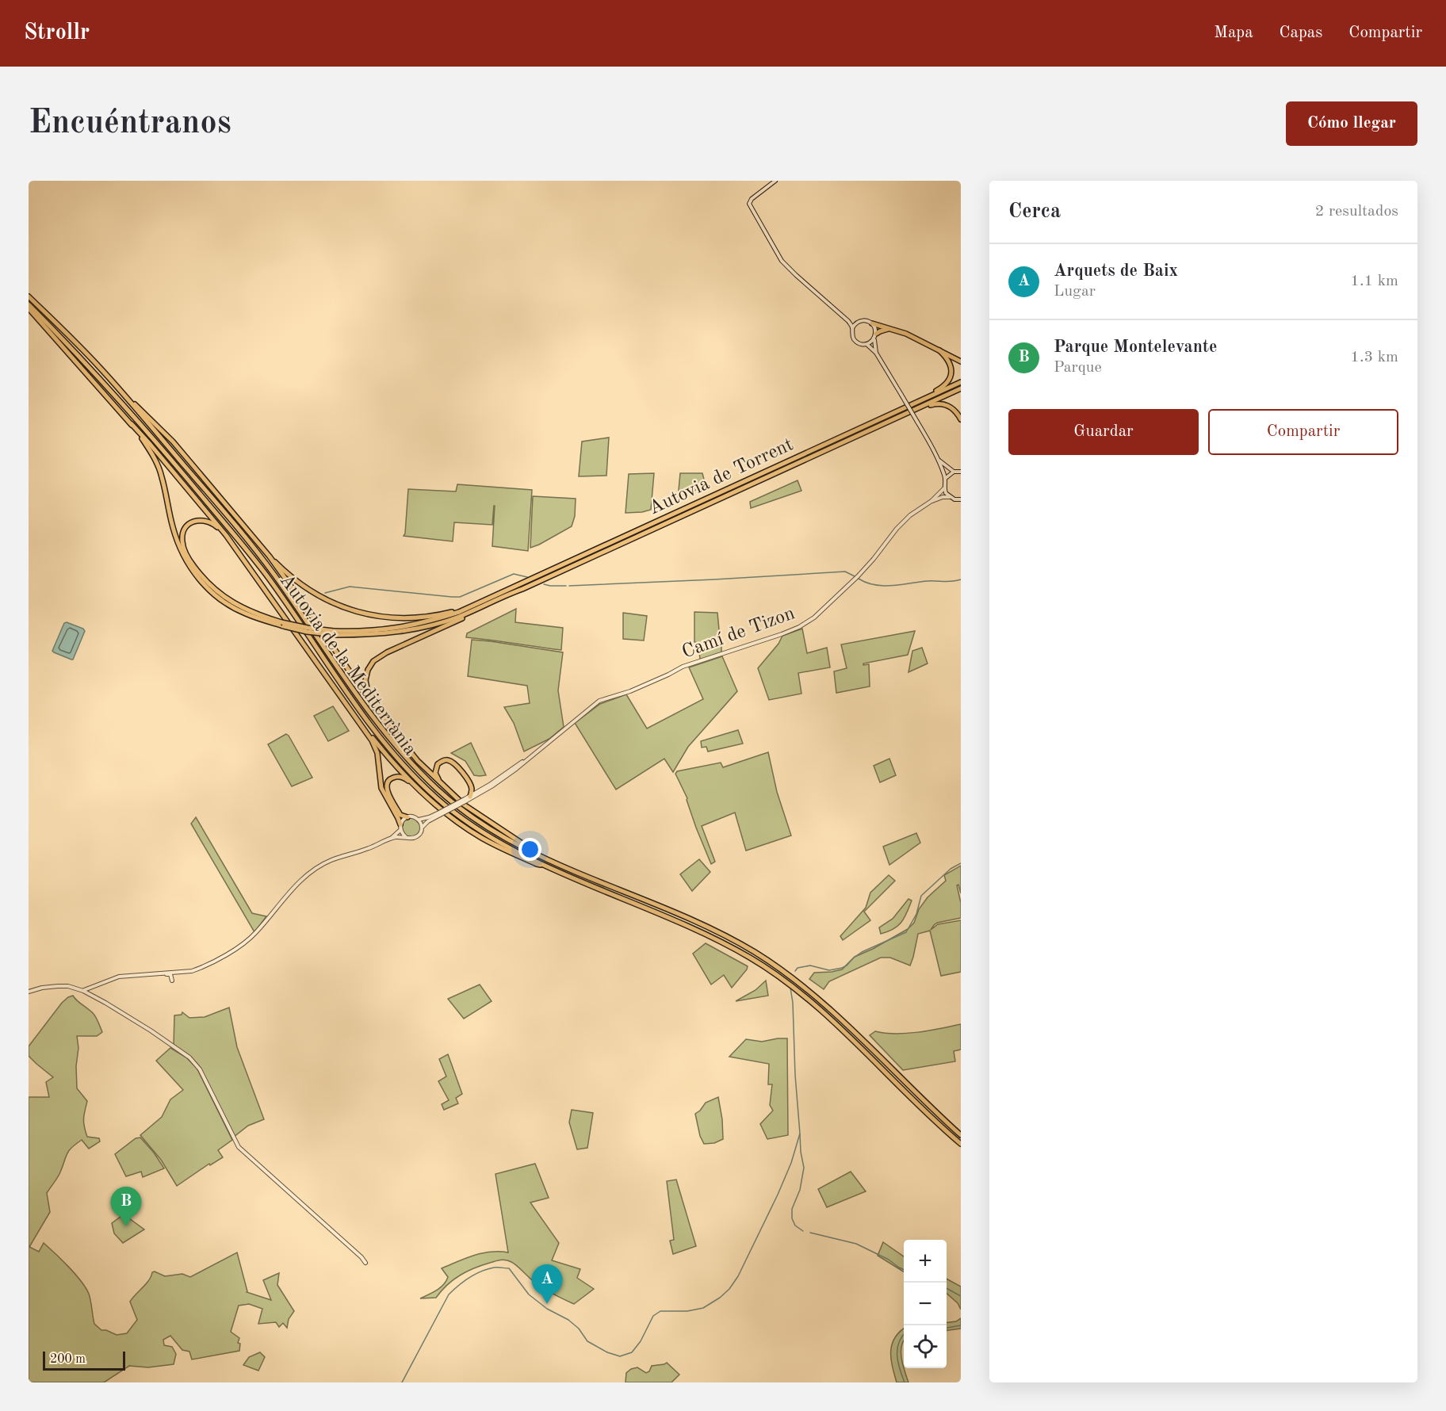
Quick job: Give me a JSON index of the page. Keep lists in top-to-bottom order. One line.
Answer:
{"streets":{"highway":["Autovia de Torrent","Autovia de la Mediterrània"],"street":["Camí de Tizon"]},"scale_bar":"200 m","page":{"header":"Strollr","nav":["Mapa","Capas","Compartir"],"buttons":["Cómo llegar",["Guardar","Compartir"]],"title":"Encuéntranos","heading":["Cerca","2 resultados"],"list":[{"mark":"A","name":"Arquets de Baix","note":"Lugar","value":"1.1 km"},{"mark":"B","name":"Parque Montelevante","note":"Parque","value":"1.3 km"}],"pins":["B","A"],"map_buttons":["+","−"],"scale":"200 m"}}
